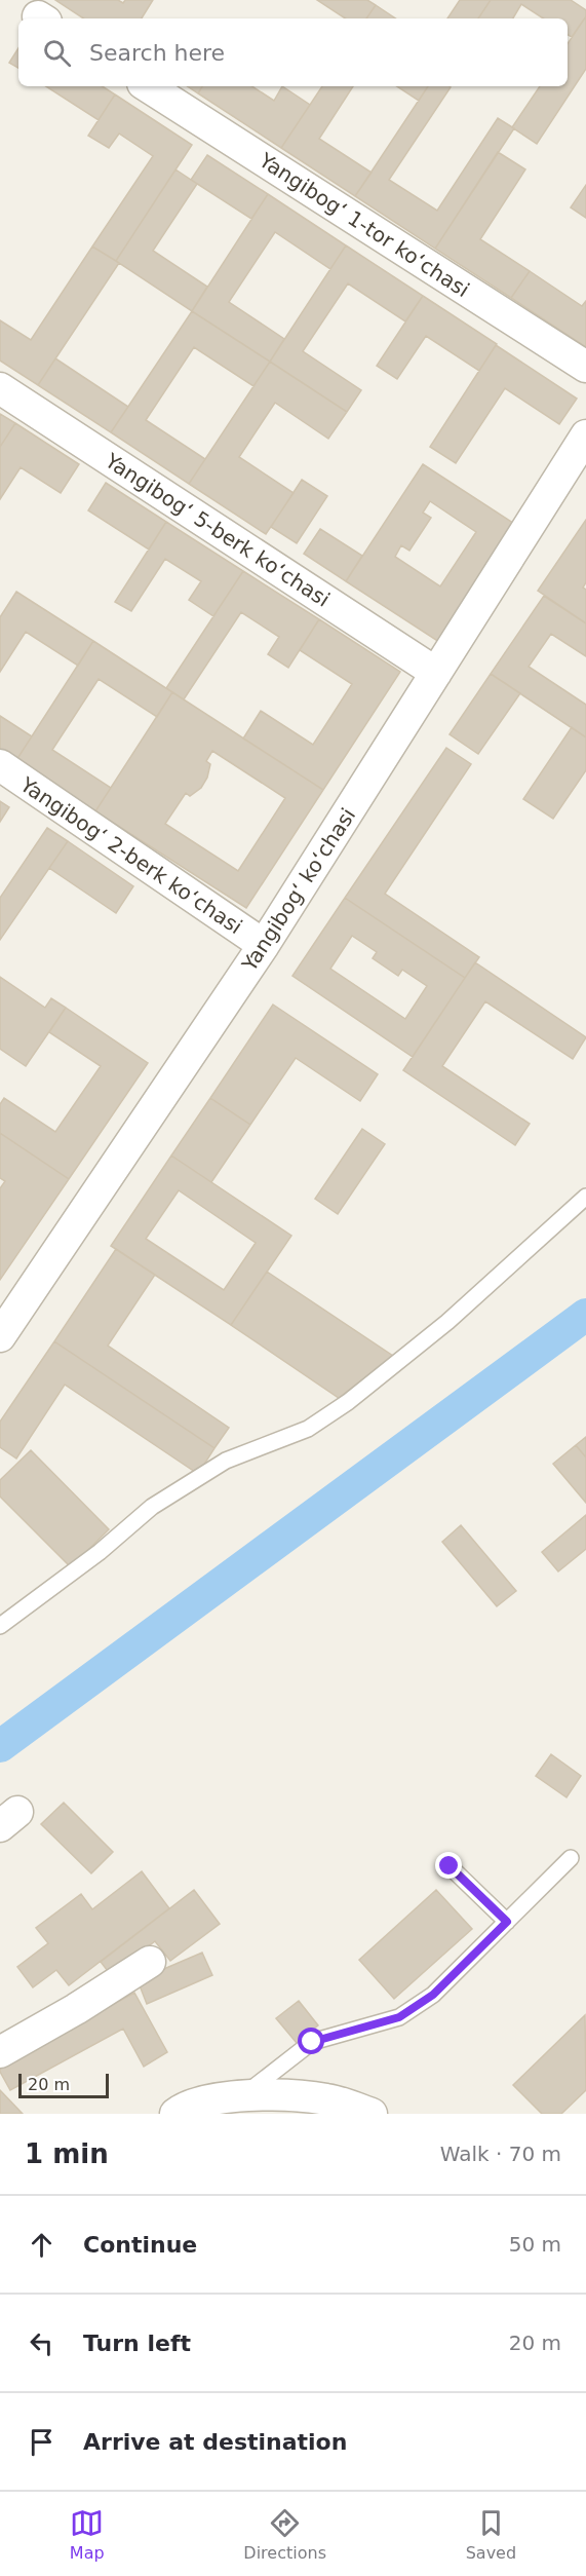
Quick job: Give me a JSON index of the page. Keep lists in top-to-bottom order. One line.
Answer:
{"streets":{"street":["Yangibogʻ 1-tor koʻchasi","Yangibogʻ 5-berk koʻchasi","Yangibogʻ 2-berk koʻchasi","Yangibogʻ koʻchasi"]},"crossings":[["Yangibogʻ 5-berk koʻchasi","Yangibogʻ koʻchasi"],["Yangibogʻ 2-berk koʻchasi","Yangibogʻ koʻchasi"]],"scale_bar":"20 m","page":{"search":"Search here","scale":"20 m","heading":["1 min","Walk · 70 m"],"list":[["Continue","50 m"],["Turn left","20 m"],"Arrive at destination"],"nav":["Map","Directions","Saved"]}}
